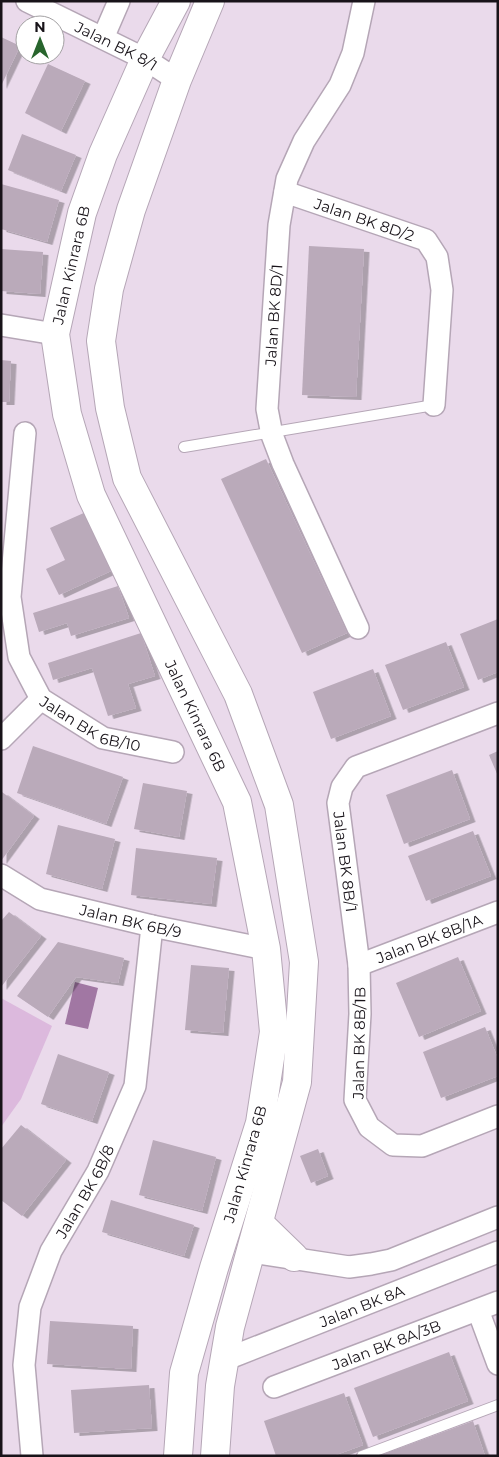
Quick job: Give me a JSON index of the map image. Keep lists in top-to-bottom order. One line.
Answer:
{"streets":{"street":["Jalan BK 8/1","Jalan BK 8D/2","Jalan Kinrara 6B","Jalan BK 8D/1","Jalan BK 6B/10","Jalan BK 8B/1","Jalan BK 6B/9","Jalan BK 8B/1A","Jalan BK 8B/1B","Jalan BK 6B/8","Jalan BK 8A","Jalan BK 8A/3B"]},"crossings":[["Jalan BK 8/1","Jalan Kinrara 6B"],["Jalan BK 8D/2","Jalan BK 8D/1"],["Jalan Kinrara 6B","Jalan BK 6B/9"],["Jalan Kinrara 6B","Jalan BK 8A"],["Jalan BK 8B/1","Jalan BK 8B/1A"],["Jalan BK 8B/1","Jalan BK 8B/1B"],["Jalan BK 6B/9","Jalan BK 6B/8"],["Jalan BK 8B/1A","Jalan BK 8B/1B"]],"north":"top"}
